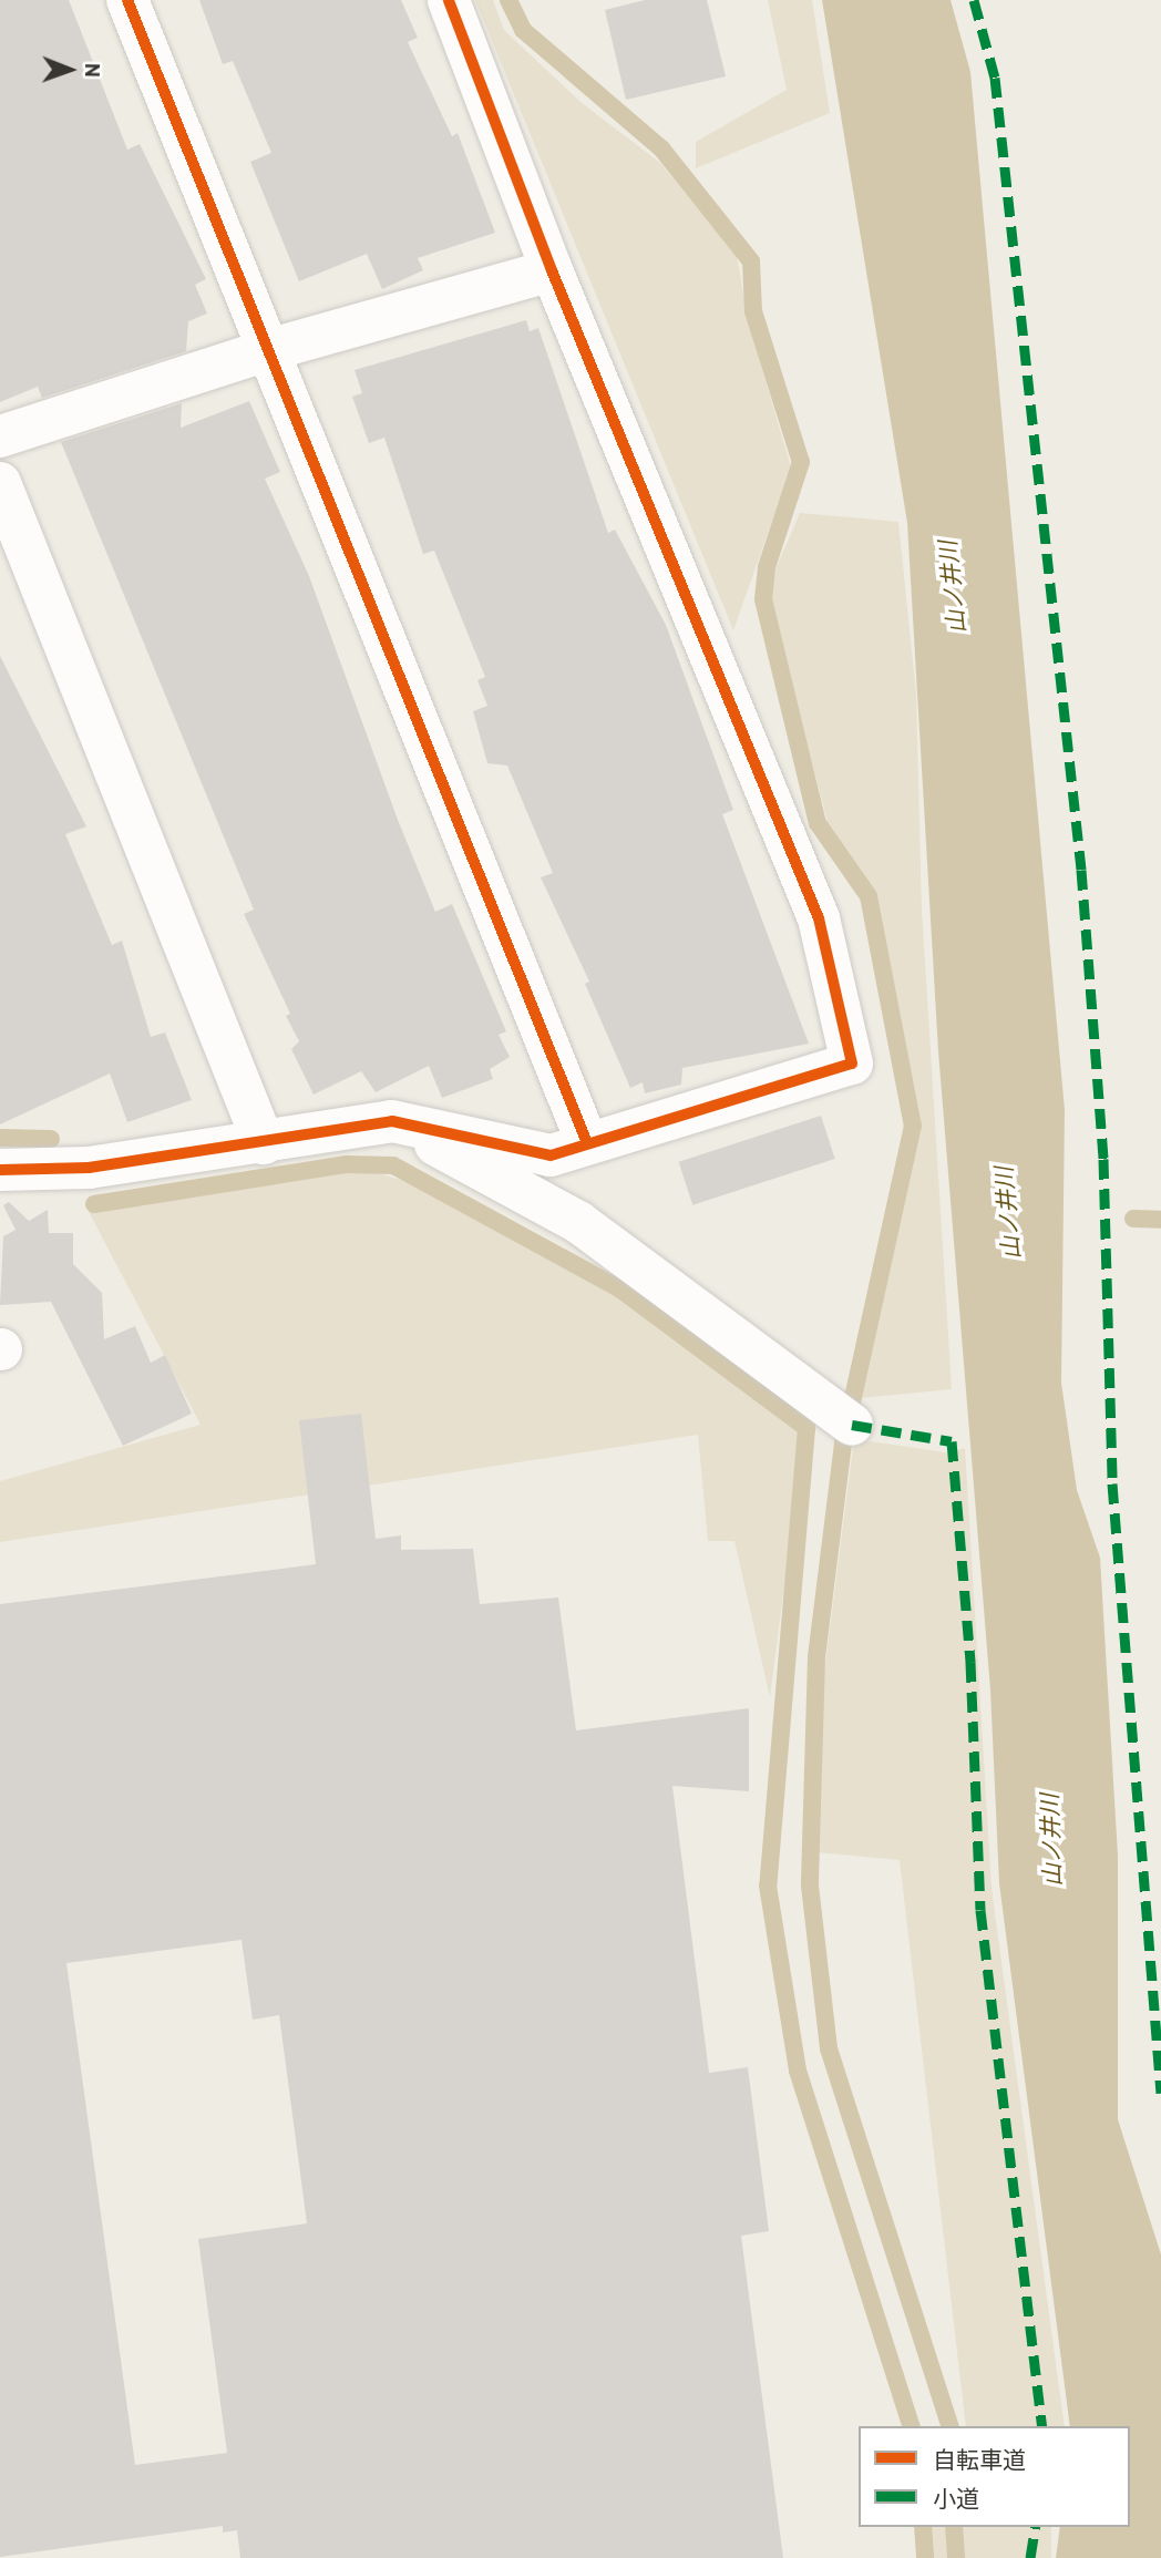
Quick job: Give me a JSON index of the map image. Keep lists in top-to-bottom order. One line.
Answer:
{"water":["山ノ井川"],"legend":["自転車道","小道"],"north":"right"}
